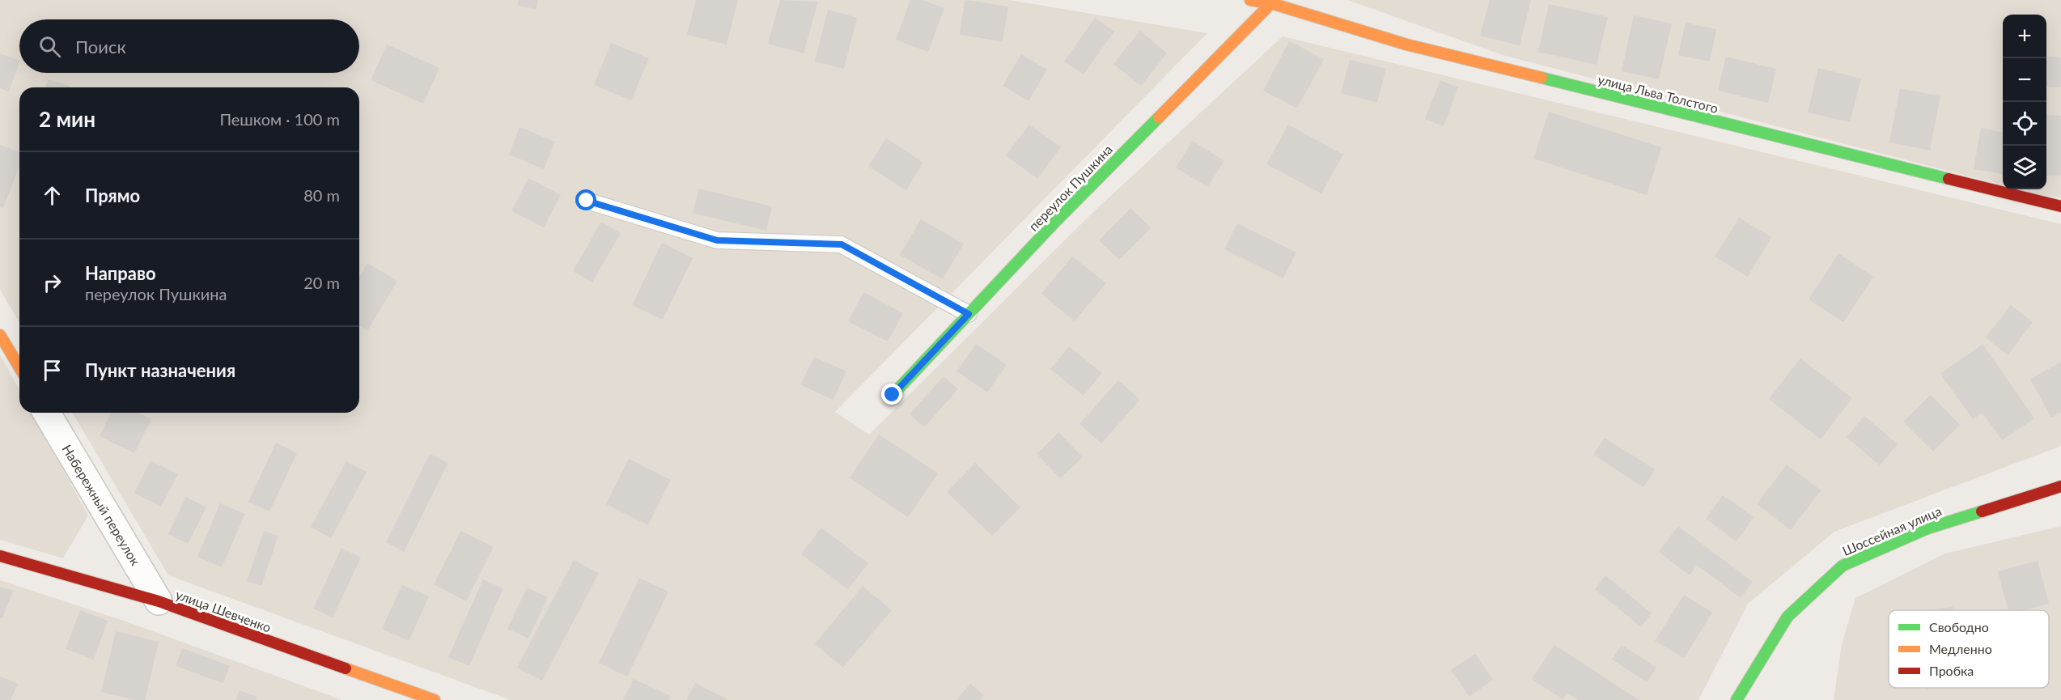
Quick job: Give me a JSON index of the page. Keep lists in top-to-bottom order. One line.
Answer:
{"streets":{"street":["улица Льва Толстого","переулок Пушкина","Набережный переулок","Шоссейная улица","улица Шевченко"]},"crossings":[["улица Льва Толстого","переулок Пушкина"],["Набережный переулок","улица Шевченко"]],"legend":["Свободно","Медленно","Пробка"],"page":{"map_buttons":["+","−"],"search":"Поиск","heading":["2 мин","Пешком · 100 m"],"list":[["Прямо","80 m"],["Направо","переулок Пушкина","20 m"],"Пункт назначения"]}}
